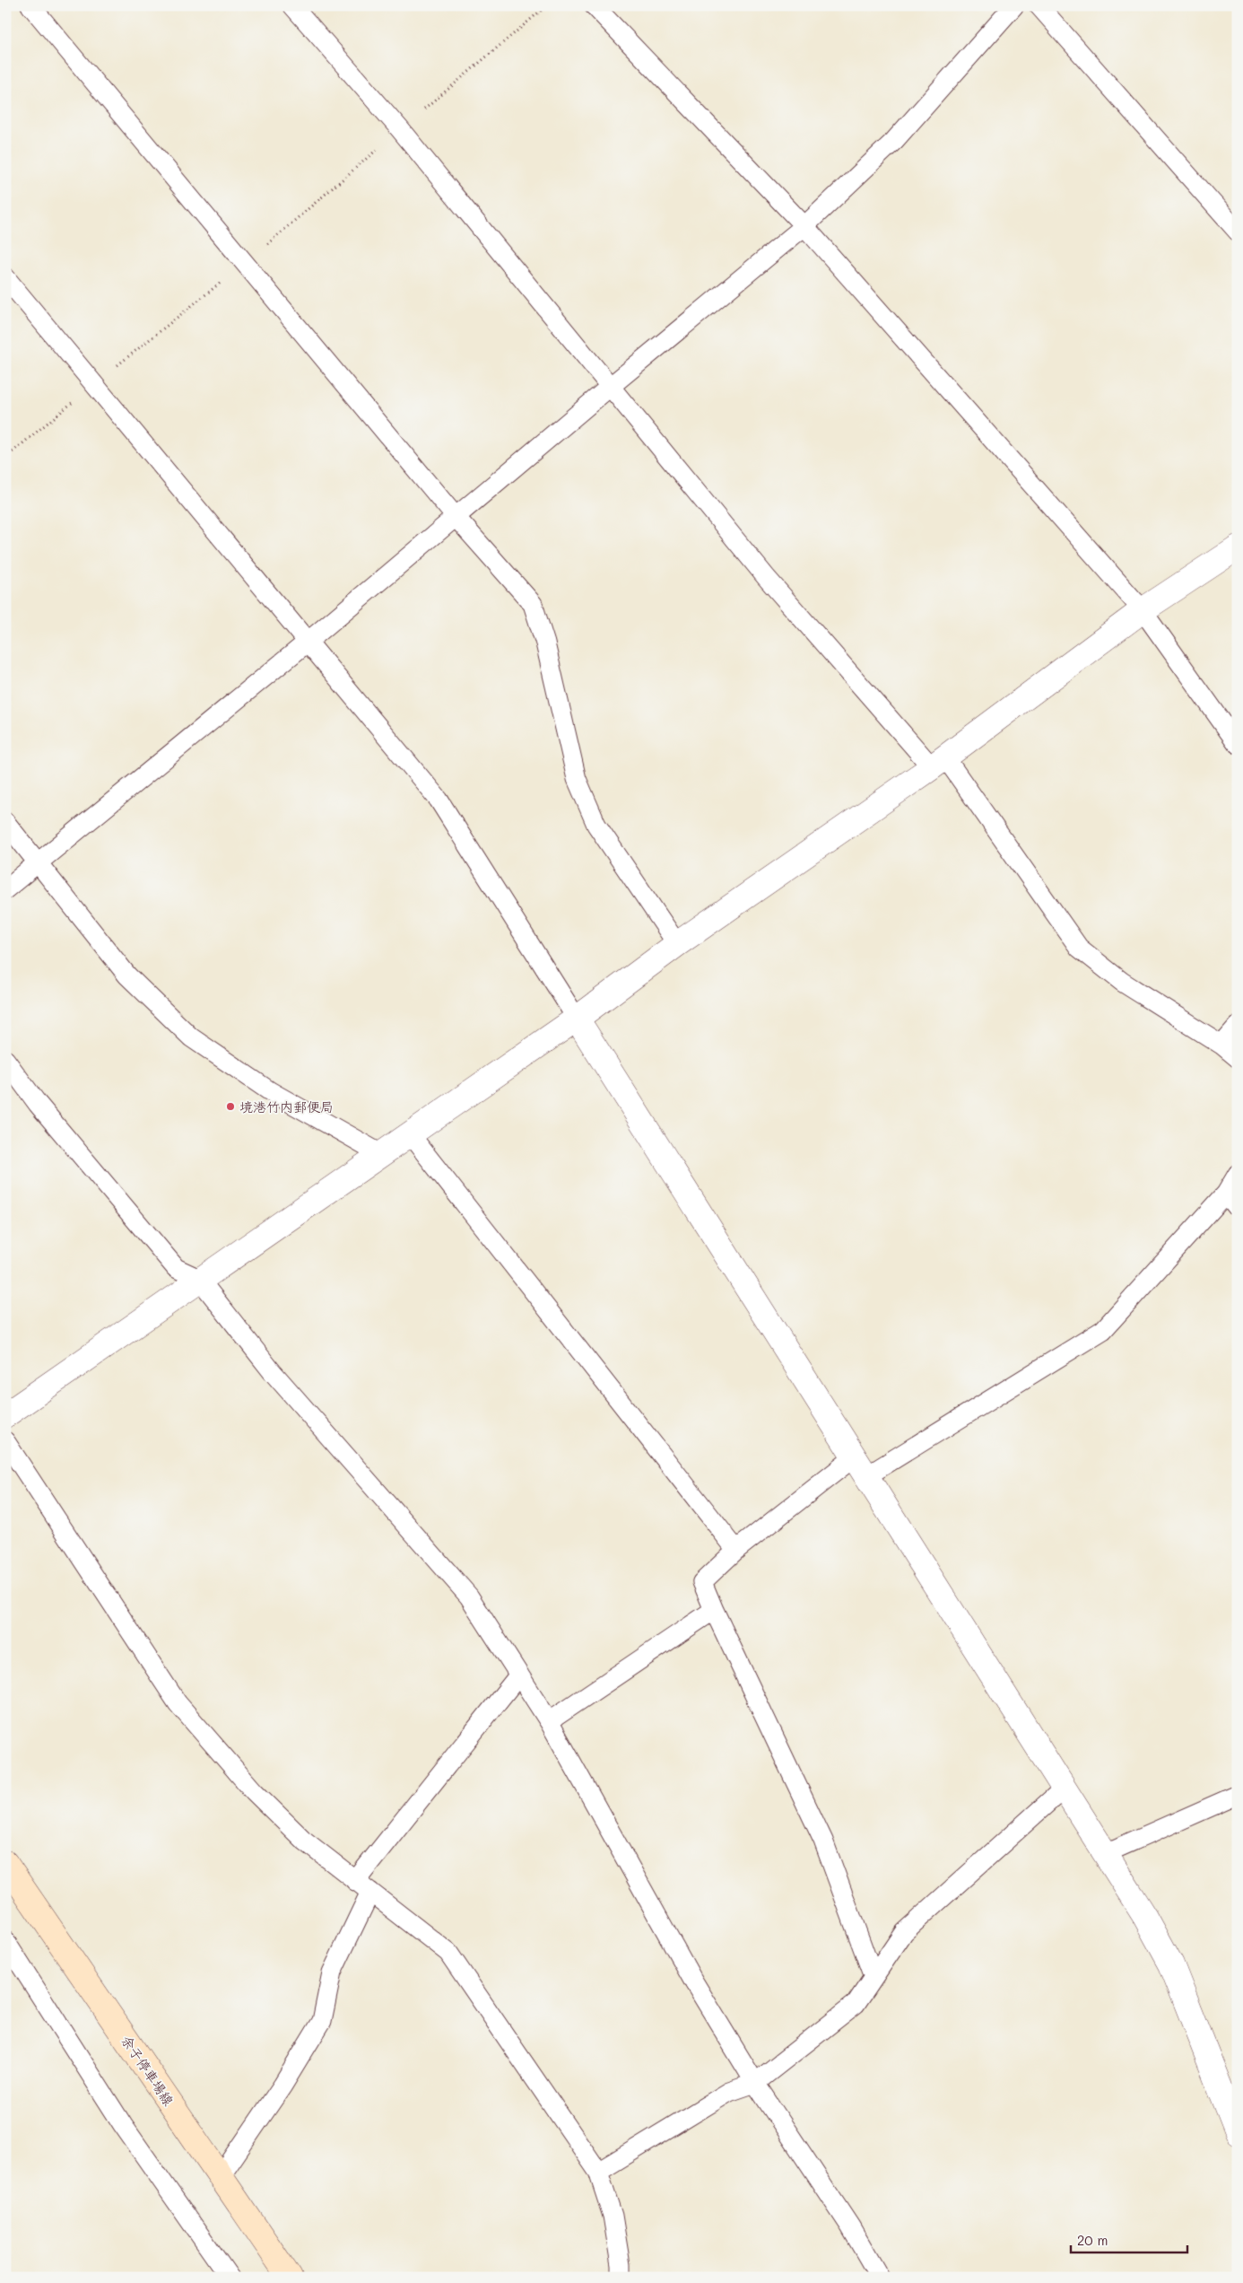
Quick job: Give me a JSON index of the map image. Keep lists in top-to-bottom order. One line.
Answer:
{"streets":{"main road":["余子停車場線"]},"places":["境港竹内郵便局"],"scale_bar":"20 m"}
